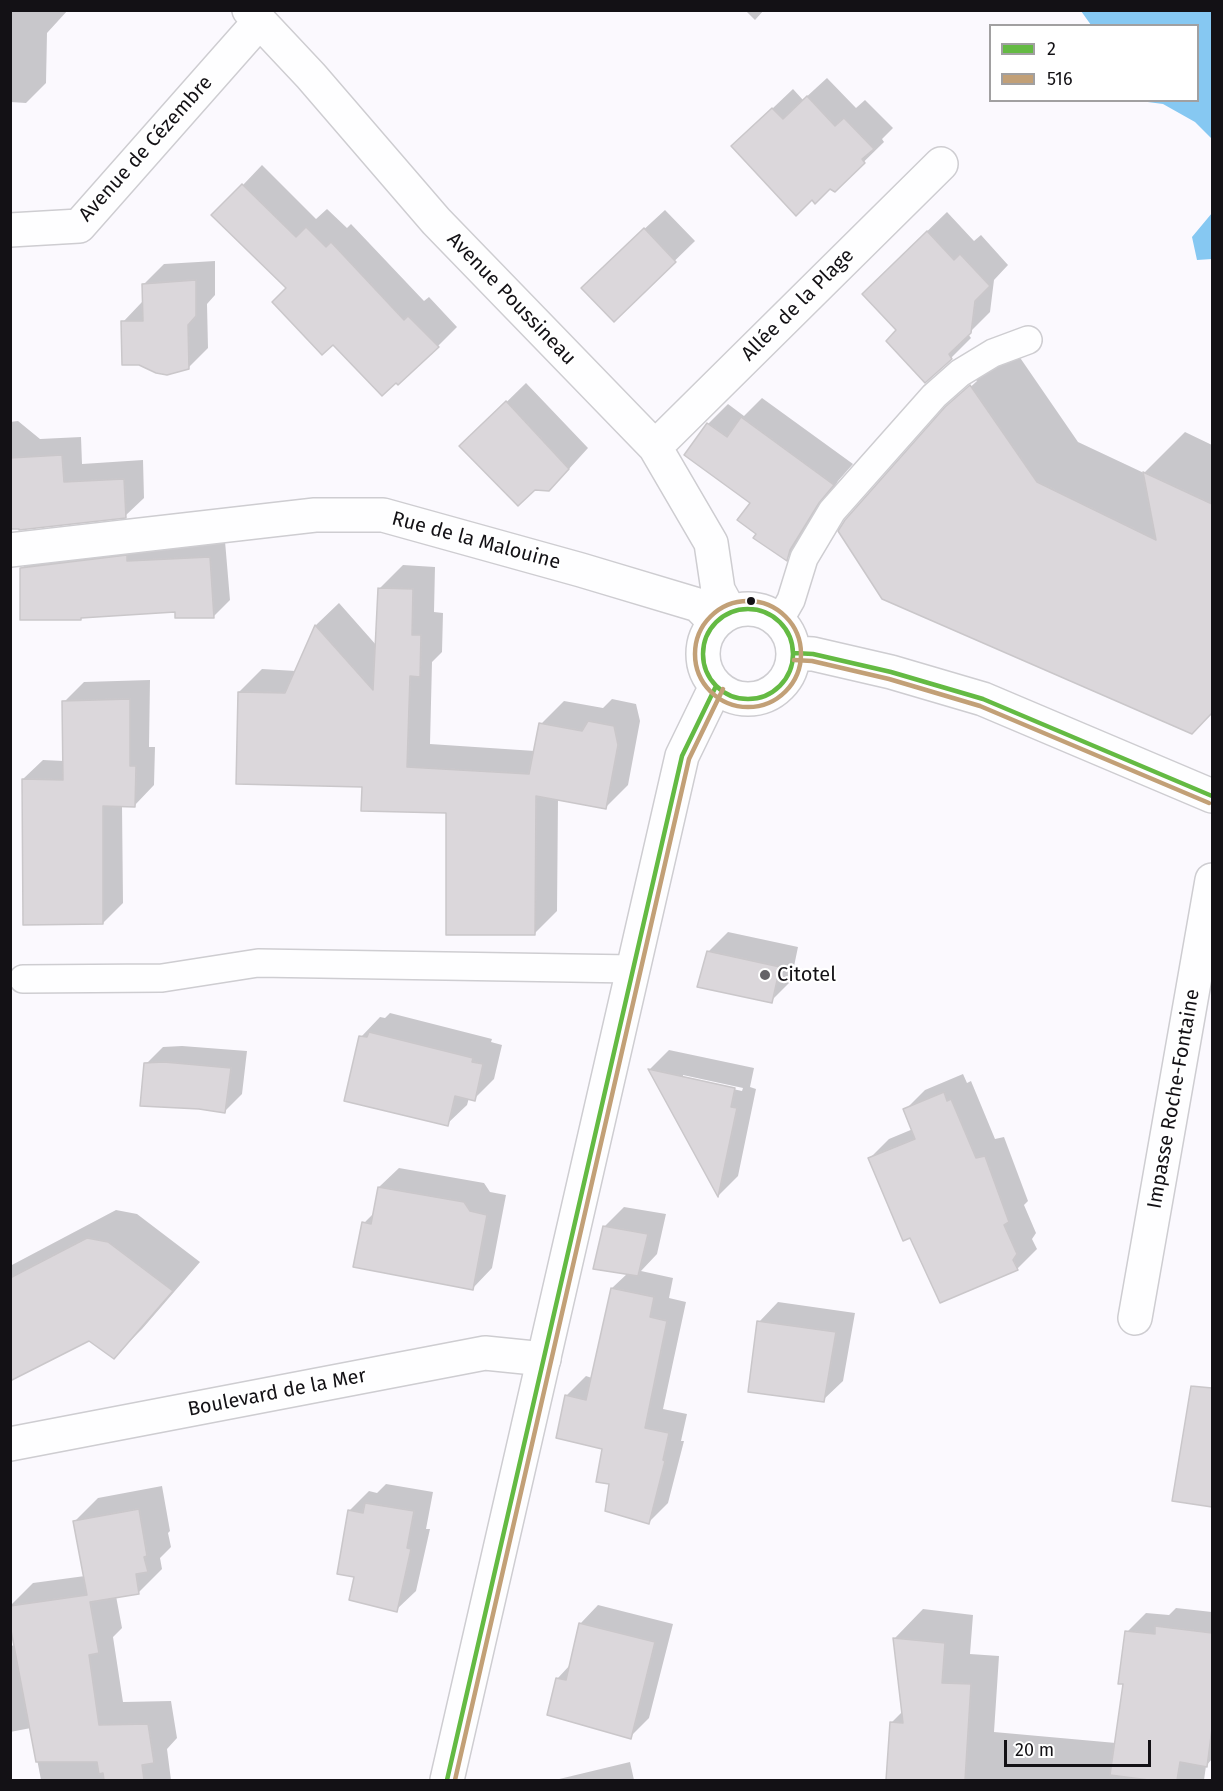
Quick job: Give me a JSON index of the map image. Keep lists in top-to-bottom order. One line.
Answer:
{"streets":{"street":["Avenue de Cézembre","Avenue Poussineau","Allée de la Plage","Rue de la Malouine","Impasse Roche-Fontaine","Boulevard de la Mer"]},"crossings":[["Avenue de Cézembre","Avenue Poussineau"],["Avenue Poussineau","Allée de la Plage"],["Avenue Poussineau","Rue de la Malouine"]],"places":["Citotel"],"lines":["transit line 516","transit line 2"],"legend":["2","516"],"scale_bar":"20 m"}
